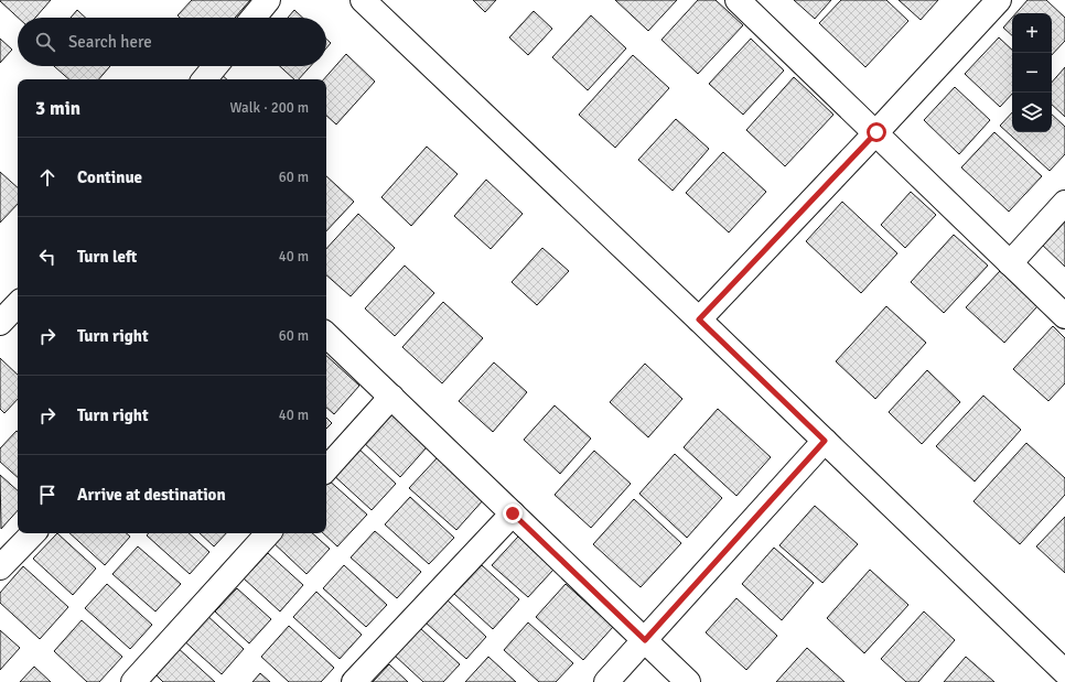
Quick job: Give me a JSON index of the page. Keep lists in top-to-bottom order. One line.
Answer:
{"page":{"map_buttons":["+","−"],"search":"Search here","heading":["3 min","Walk · 200 m"],"list":[["Continue","60 m"],["Turn left","40 m"],["Turn right","60 m"],["Turn right","40 m"],"Arrive at destination"]}}
